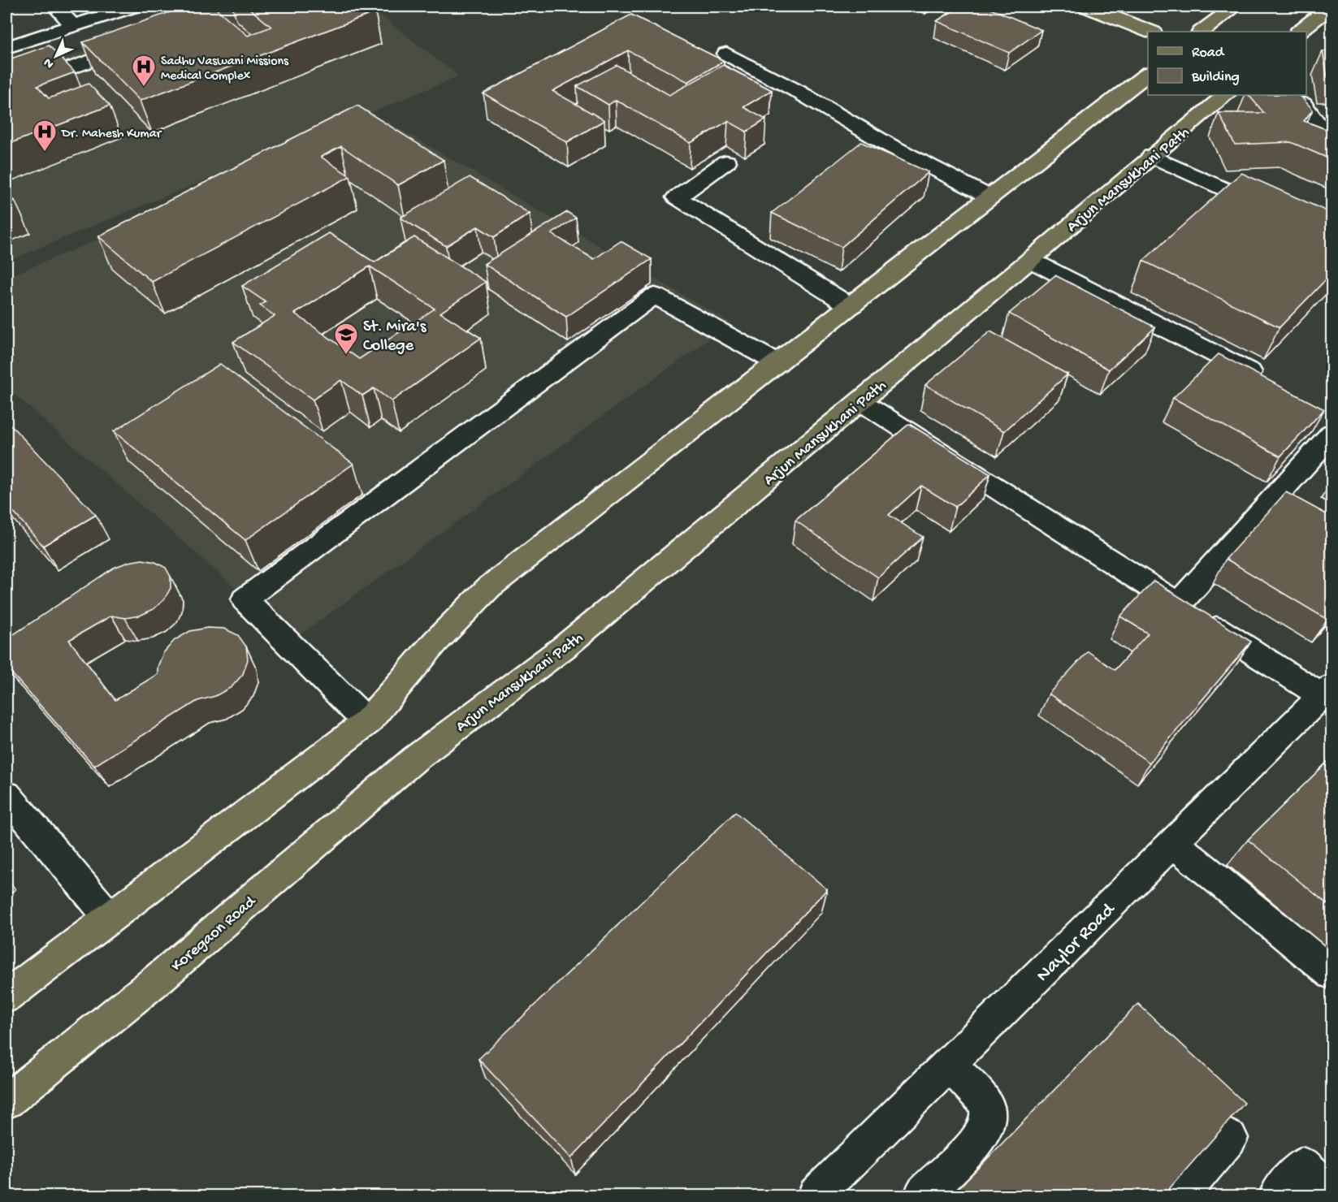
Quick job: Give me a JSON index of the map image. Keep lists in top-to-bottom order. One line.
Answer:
{"streets":{"main road":["Arjun Mansukhani Path","Koregaon Road"],"street":["Naylor Road"]},"crossings":[["Arjun Mansukhani Path","Koregaon Road"]],"places":{"hospital":["Sadhu Vaswani Missions Medical Complex","Dr. Mahesh Kumar"],"school or university":["St. Mira's College"]},"legend":["Road","Building"],"north":"bottom left"}
